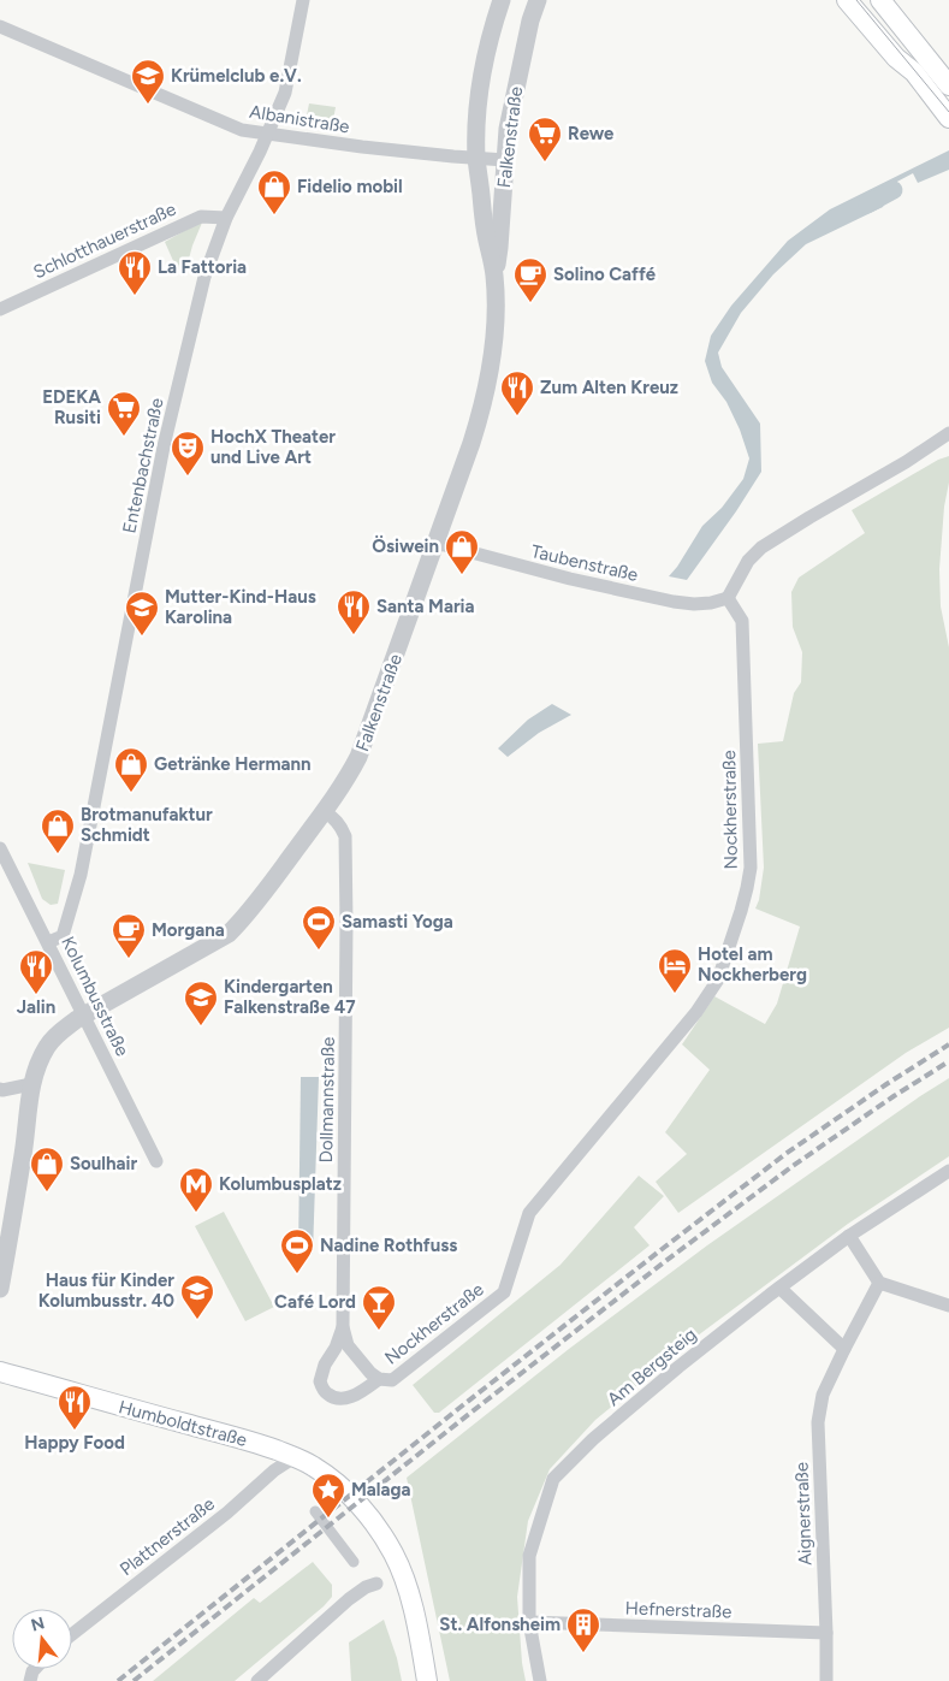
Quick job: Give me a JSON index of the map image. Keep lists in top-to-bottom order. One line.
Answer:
{"streets":{"main road":["Humboldtstraße"],"street":["Albanistraße","Falkenstraße","Schlotthauerstraße","Entenbachstraße","Taubenstraße","Nockherstraße","Kolumbusstraße","Dollmannstraße","Am Bergsteig","Aignerstraße","Plattnerstraße","Hefnerstraße"]},"crossings":[["Albanistraße","Falkenstraße"],["Albanistraße","Entenbachstraße"],["Falkenstraße","Taubenstraße"],["Falkenstraße","Kolumbusstraße"],["Falkenstraße","Dollmannstraße"],["Schlotthauerstraße","Entenbachstraße"],["Entenbachstraße","Kolumbusstraße"],["Taubenstraße","Nockherstraße"],["Nockherstraße","Dollmannstraße"],["Am Bergsteig","Hefnerstraße"],["Humboldtstraße","Plattnerstraße"],["Aignerstraße","Hefnerstraße"]],"places":{"school or university":["Krümelclub e.V.","Mutter-Kind-Haus Karolina","Kindergarten Falkenstraße 47","Haus für Kinder Kolumbusstr. 40"],"supermarket":["Rewe","EDEKA Rusiti"],"shop":["Fidelio mobil","Ösiwein","Getränke Hermann","Brotmanufaktur Schmidt","Soulhair"],"restaurant":["La Fattoria","Zum Alten Kreuz","Santa Maria","Jalin","Happy Food"],"cafe":["Solino Caffé","Morgana"],"theatre":["HochX Theater und Live Art"],"sports":["Samasti Yoga","Nadine Rothfuss"],"hotel":["Hotel am Nockherberg"],"metro station":["Kolumbusplatz"],"bar":["Café Lord"],"place":["Malaga"],"building":["St. Alfonsheim"]},"north":"top"}
